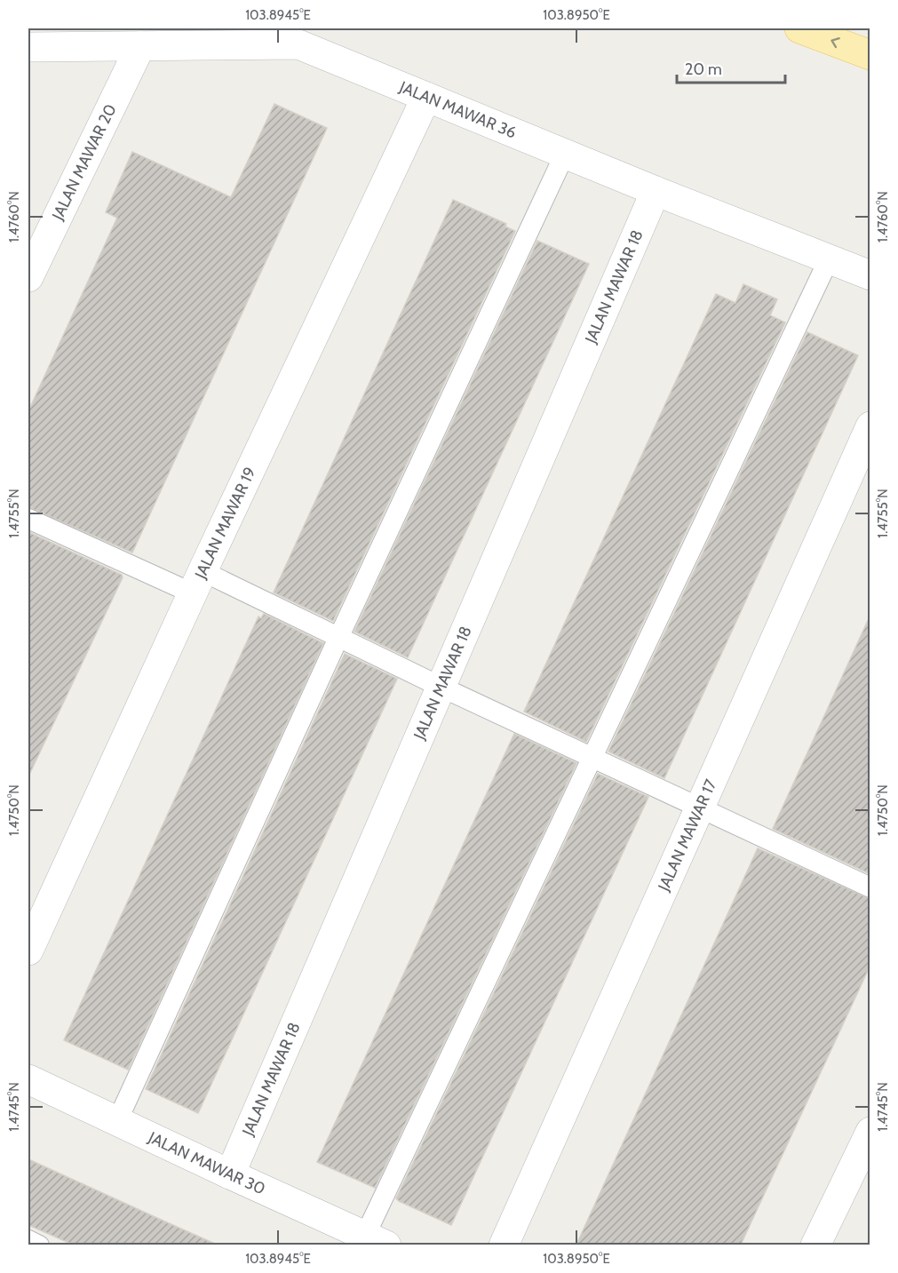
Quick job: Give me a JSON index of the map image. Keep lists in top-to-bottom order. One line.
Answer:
{"streets":{"street":["JALAN MAWAR 36","JALAN MAWAR 20","JALAN MAWAR 18","JALAN MAWAR 19","JALAN MAWAR 17","JALAN MAWAR 30"]},"crossings":[["JALAN MAWAR 36","JALAN MAWAR 20"],["JALAN MAWAR 36","JALAN MAWAR 18"],["JALAN MAWAR 36","JALAN MAWAR 19"],["JALAN MAWAR 18","JALAN MAWAR 30"]],"scale_bar":"20 m","coordinates":["103.8945°E","103.8950°E","1.4760°N","1.4755°N","1.4750°N","1.4745°N"]}
